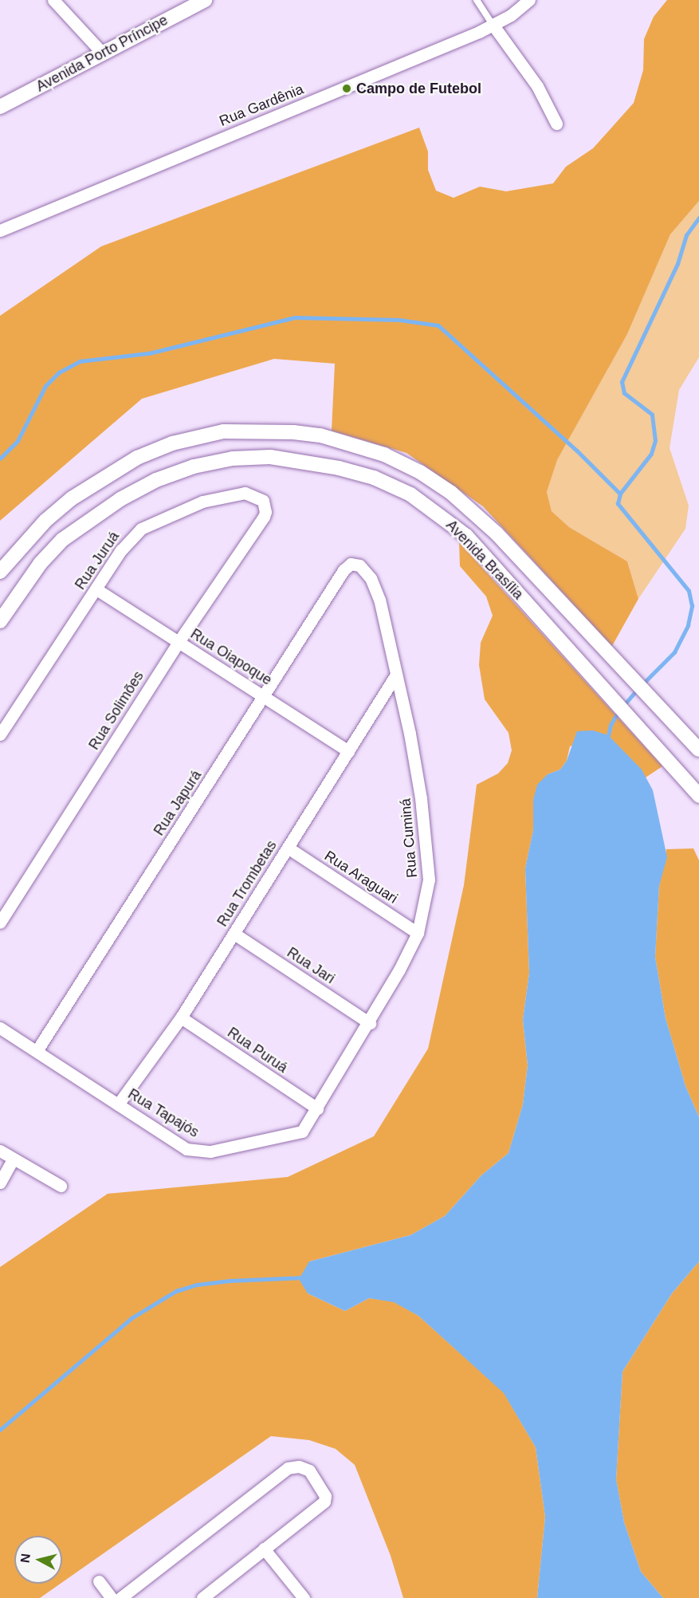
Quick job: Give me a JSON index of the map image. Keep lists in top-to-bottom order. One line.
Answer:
{"streets":{"street":["Avenida Porto Príncipe","Rua Gardênia","Avenida Brasília","Rua Juruá","Rua Oiapoque","Rua Solimões","Rua Japurá","Rua Cuminá","Rua Araguari","Rua Trombetas","Rua Jari","Rua Puruá","Rua Tapajós"]},"crossings":[["Rua Juruá","Rua Oiapoque"],["Rua Juruá","Rua Solimões"],["Rua Oiapoque","Rua Solimões"],["Rua Oiapoque","Rua Japurá"],["Rua Oiapoque","Rua Trombetas"],["Rua Japurá","Rua Cuminá"],["Rua Japurá","Rua Tapajós"],["Rua Cuminá","Rua Araguari"],["Rua Cuminá","Rua Trombetas"],["Rua Cuminá","Rua Jari"],["Rua Cuminá","Rua Puruá"],["Rua Cuminá","Rua Tapajós"],["Rua Araguari","Rua Trombetas"],["Rua Trombetas","Rua Jari"],["Rua Trombetas","Rua Puruá"],["Rua Trombetas","Rua Tapajós"],["Rua Puruá","Rua Tapajós"]],"places":["Campo de Futebol"],"north":"left"}
